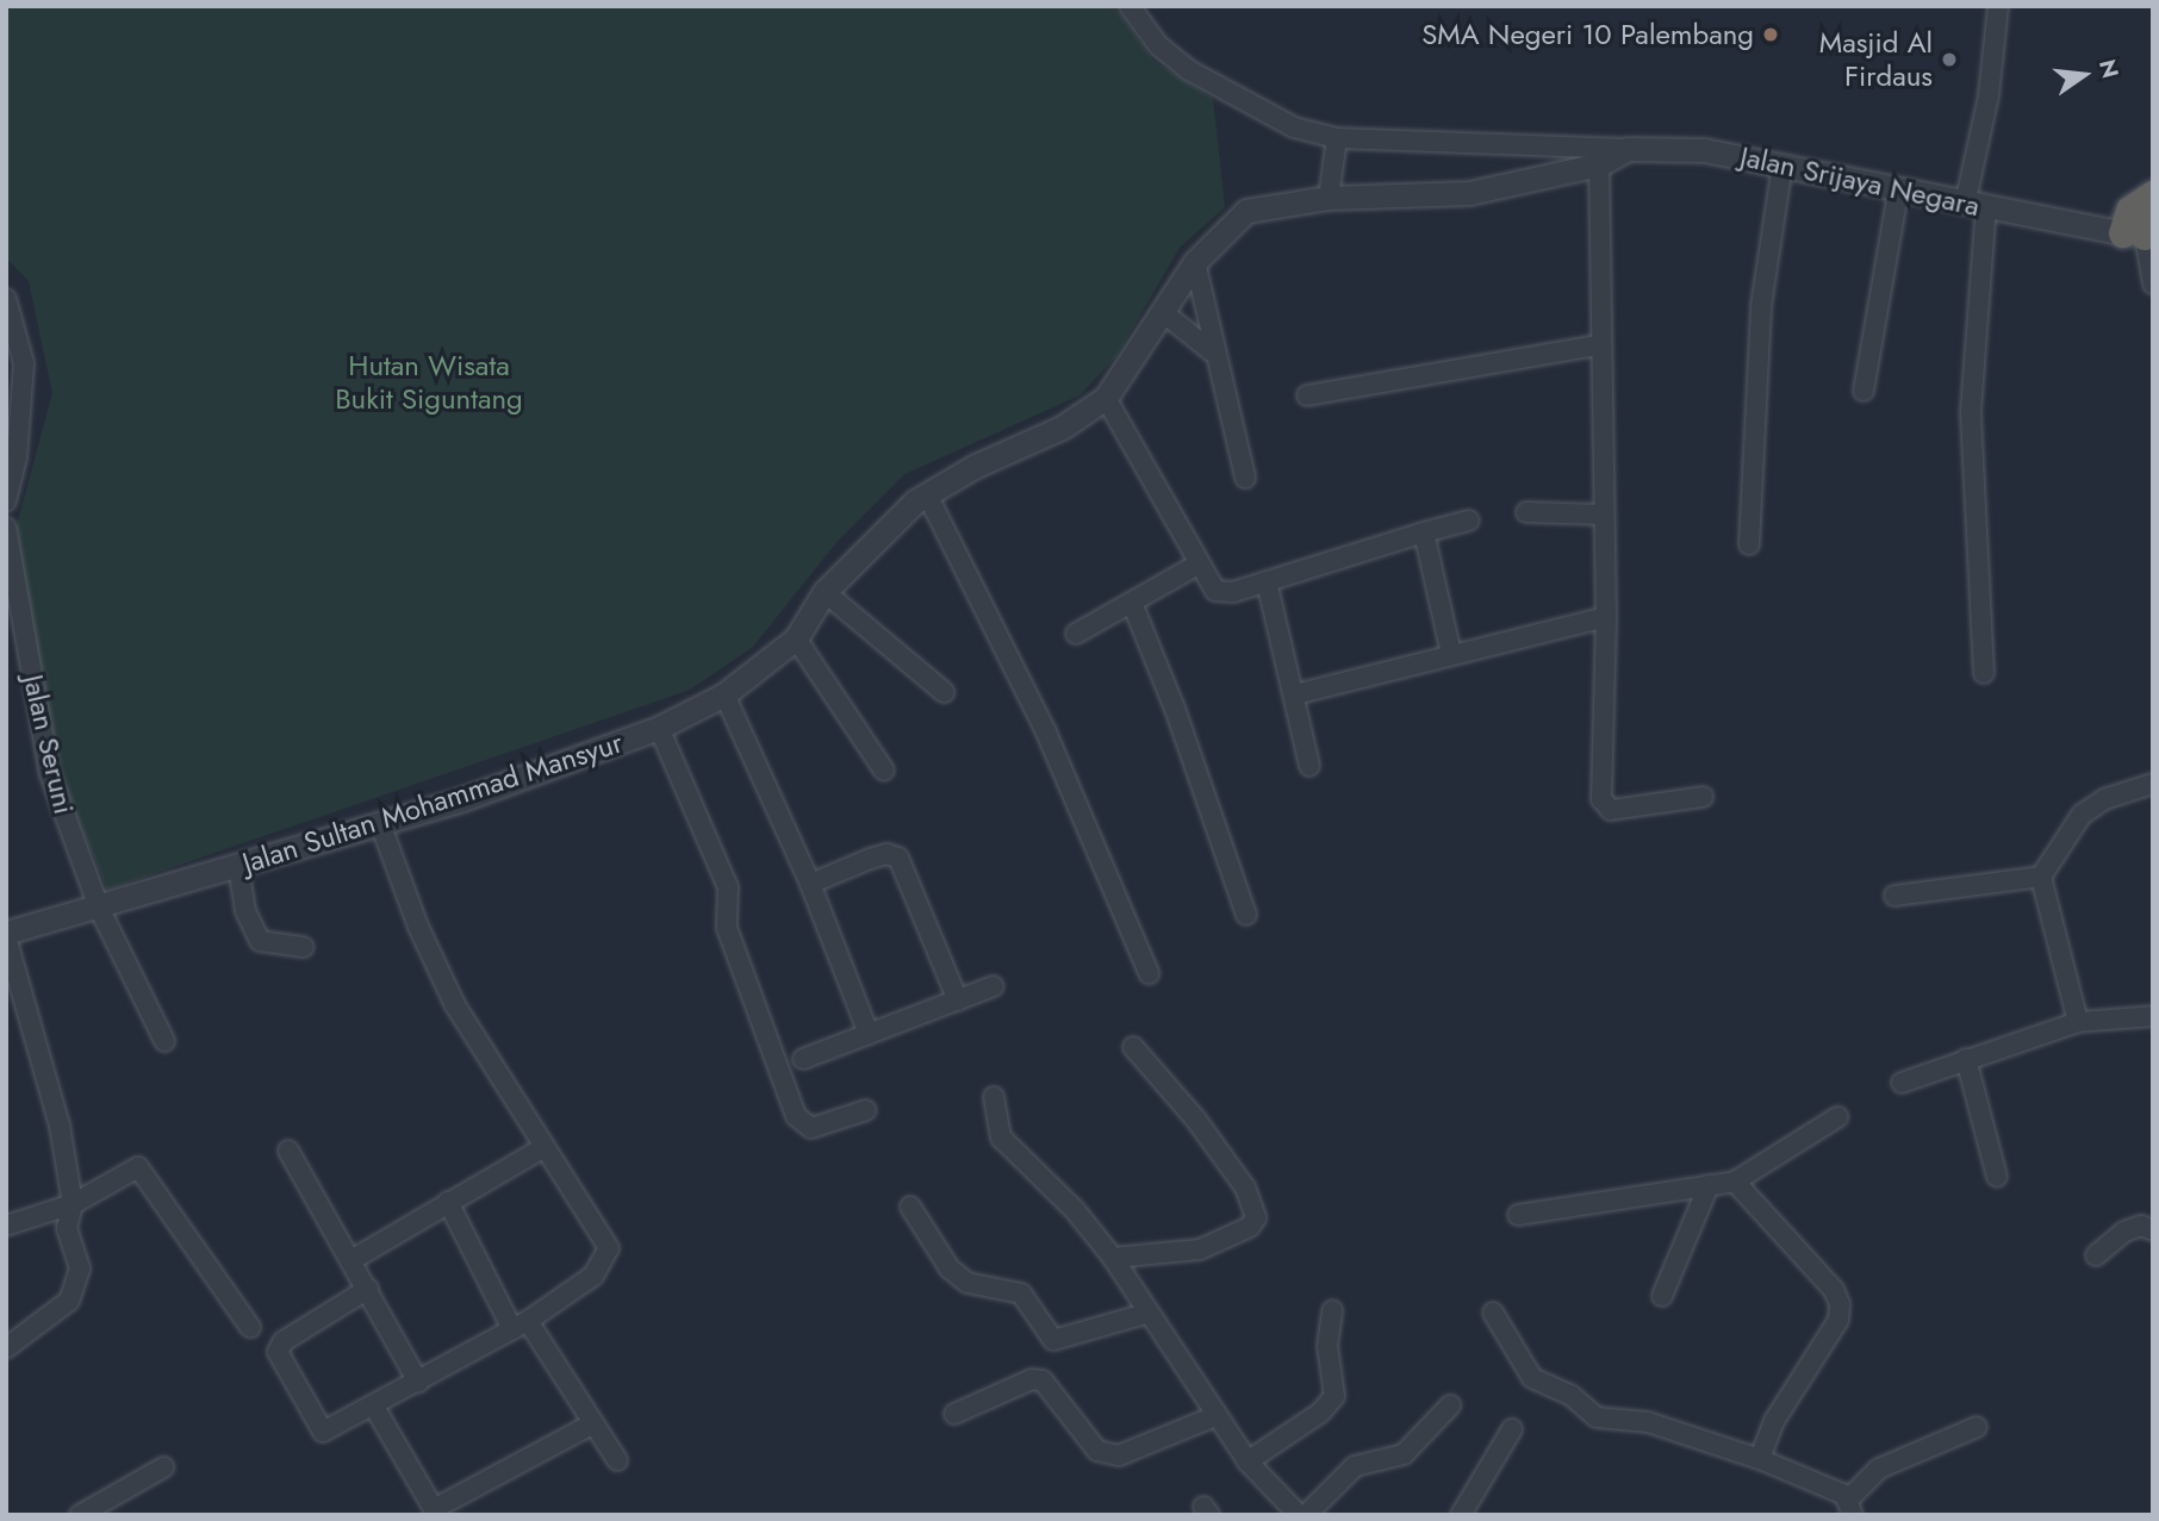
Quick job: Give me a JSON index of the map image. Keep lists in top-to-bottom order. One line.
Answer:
{"streets":{"street":["Jalan Srijaya Negara","Jalan Seruni","Jalan Sultan Mohammad Mansyur"]},"crossings":[["Jalan Srijaya Negara","Jalan Sultan Mohammad Mansyur"],["Jalan Seruni","Jalan Sultan Mohammad Mansyur"]],"parks":["Hutan Wisata Bukit Siguntang"],"places":["SMA Negeri 10 Palembang","Masjid Al Firdaus"],"north":"right"}
